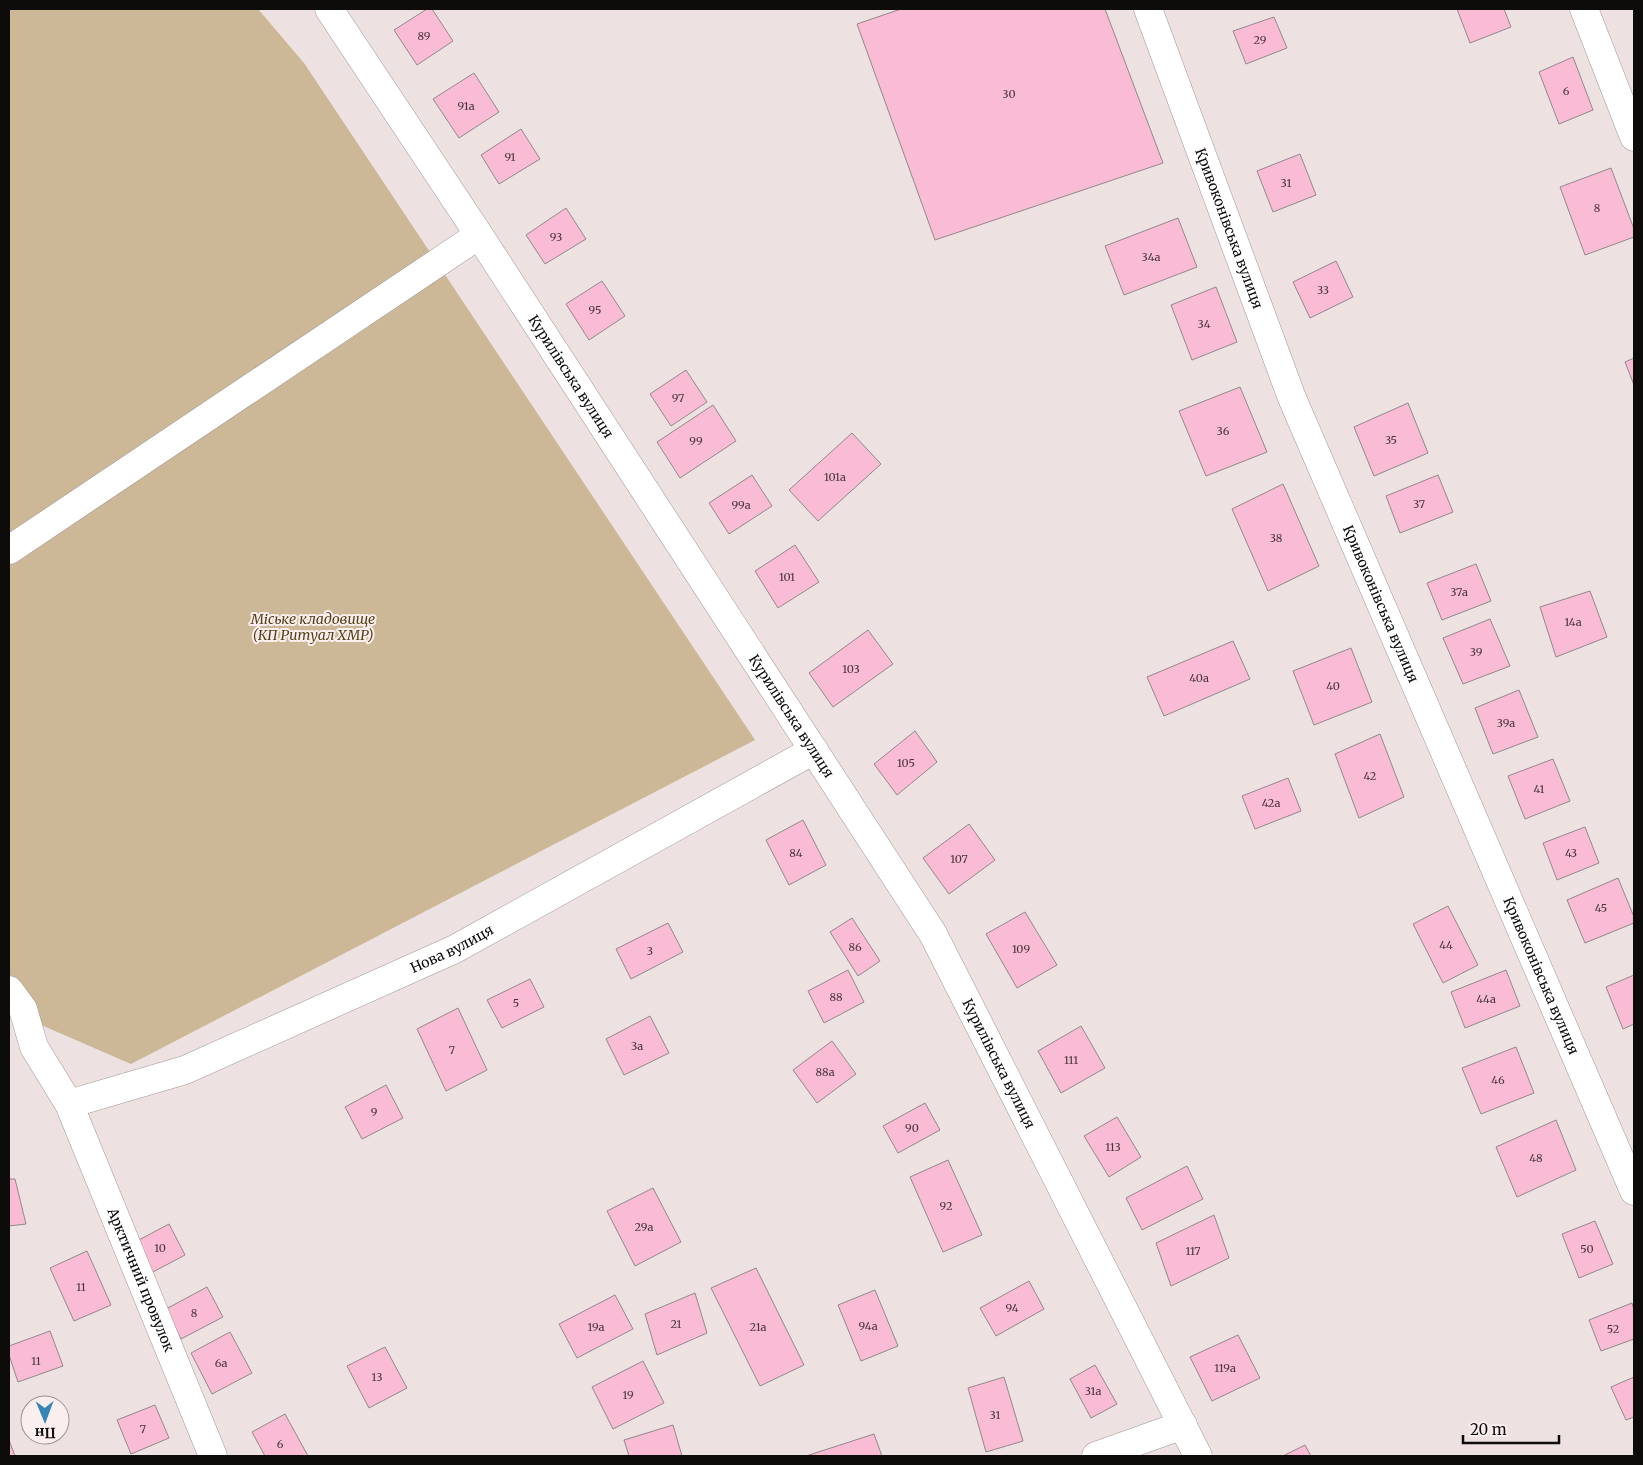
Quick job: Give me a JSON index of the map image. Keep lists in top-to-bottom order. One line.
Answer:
{"streets":{"street":["Кривоконівська вулиця","Курилівська вулиця","Нова вулиця","Арктичний провулок"]},"crossings":[["Курилівська вулиця","Нова вулиця"],["Нова вулиця","Арктичний провулок"]],"parks":["Міське кладовище (КП Ритуал ХМР)"],"house_numbers":["89","29","6","30","91а","91","31","8","93","34а","33","95","34","97","36","35","99","101а","37","99а","38","101","37а","14а","39","103","40а","40","39а","105","42","41","42а","84","43","107","45","44","86","109","3","88","44а","5","3а","7","111","88а","46","9","90","113","48","92","29а","10","50","117","11","94","8","21","94а","19а","21а","52","11","6а","119а","13","31а","19","31","7","6"],"scale_bar":"20 m","north":"bottom"}
